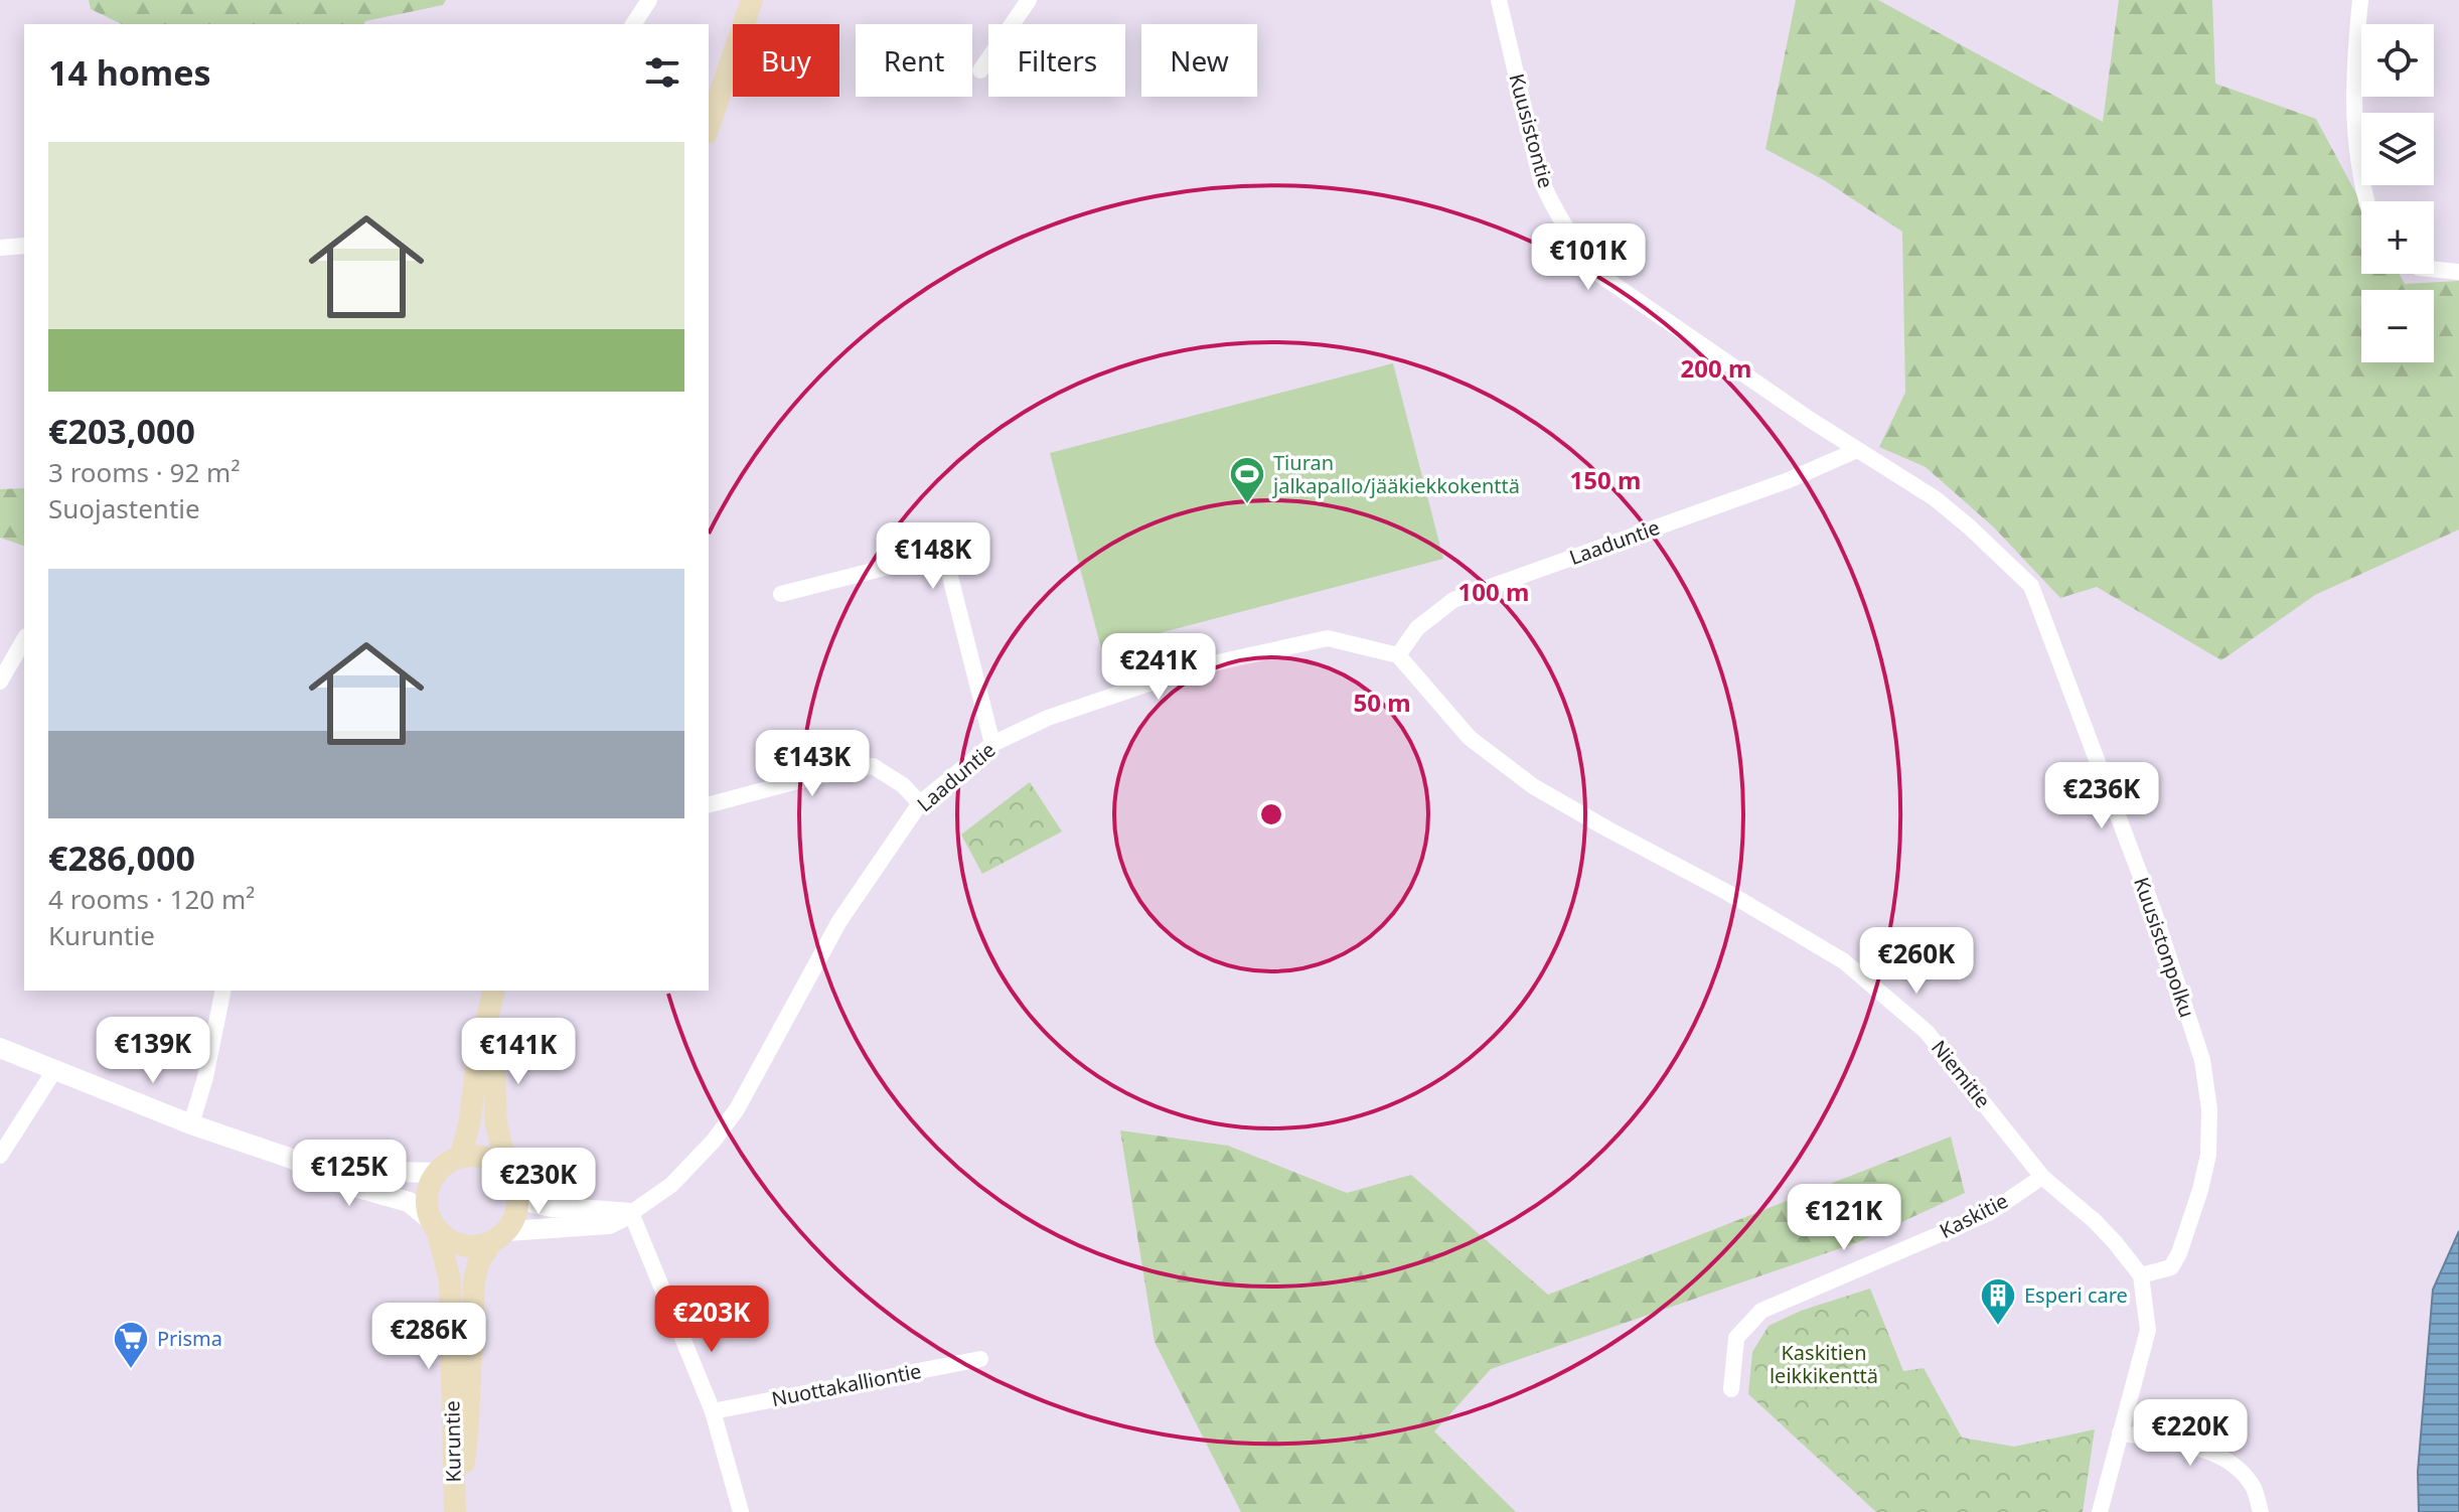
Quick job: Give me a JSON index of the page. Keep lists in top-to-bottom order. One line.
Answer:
{"streets":{"main road":["Kuruntie"],"street":["Kuusistontie","Laaduntie","Kuusistonpolku","Niemitie","Kaskitie","Nuottakalliontie"]},"crossings":[["Kuusistontie","Laaduntie"],["Kuusistontie","Kuusistonpolku"],["Laaduntie","Kuusistonpolku"],["Laaduntie","Niemitie"],["Laaduntie","Kuruntie"],["Kuusistonpolku","Niemitie"],["Niemitie","Kaskitie"]],"parks":["Kaskitien leikkikenttä"],"places":{"sports":["Tiuran jalkapallo/jääkiekkokenttä"],"building":["Esperi care"],"supermarket":["Prisma"]},"page":{"map_buttons":["+","−"],"chip":["Buy","Rent","Filters","New"],"heading":"14 homes","list":[{"name":"€203,000","note":"3 rooms · 92 m² · Suojastentie"},{"name":"€286,000","note":"4 rooms · 120 m² · Kuruntie"}],"price":["€101K","€148K","€241K","€143K","€236K","€260K","€139K","€141K","€125K","€230K","€121K","€203K","€286K","€220K"]},"rings":["200 m","150 m","100 m","50 m"]}
